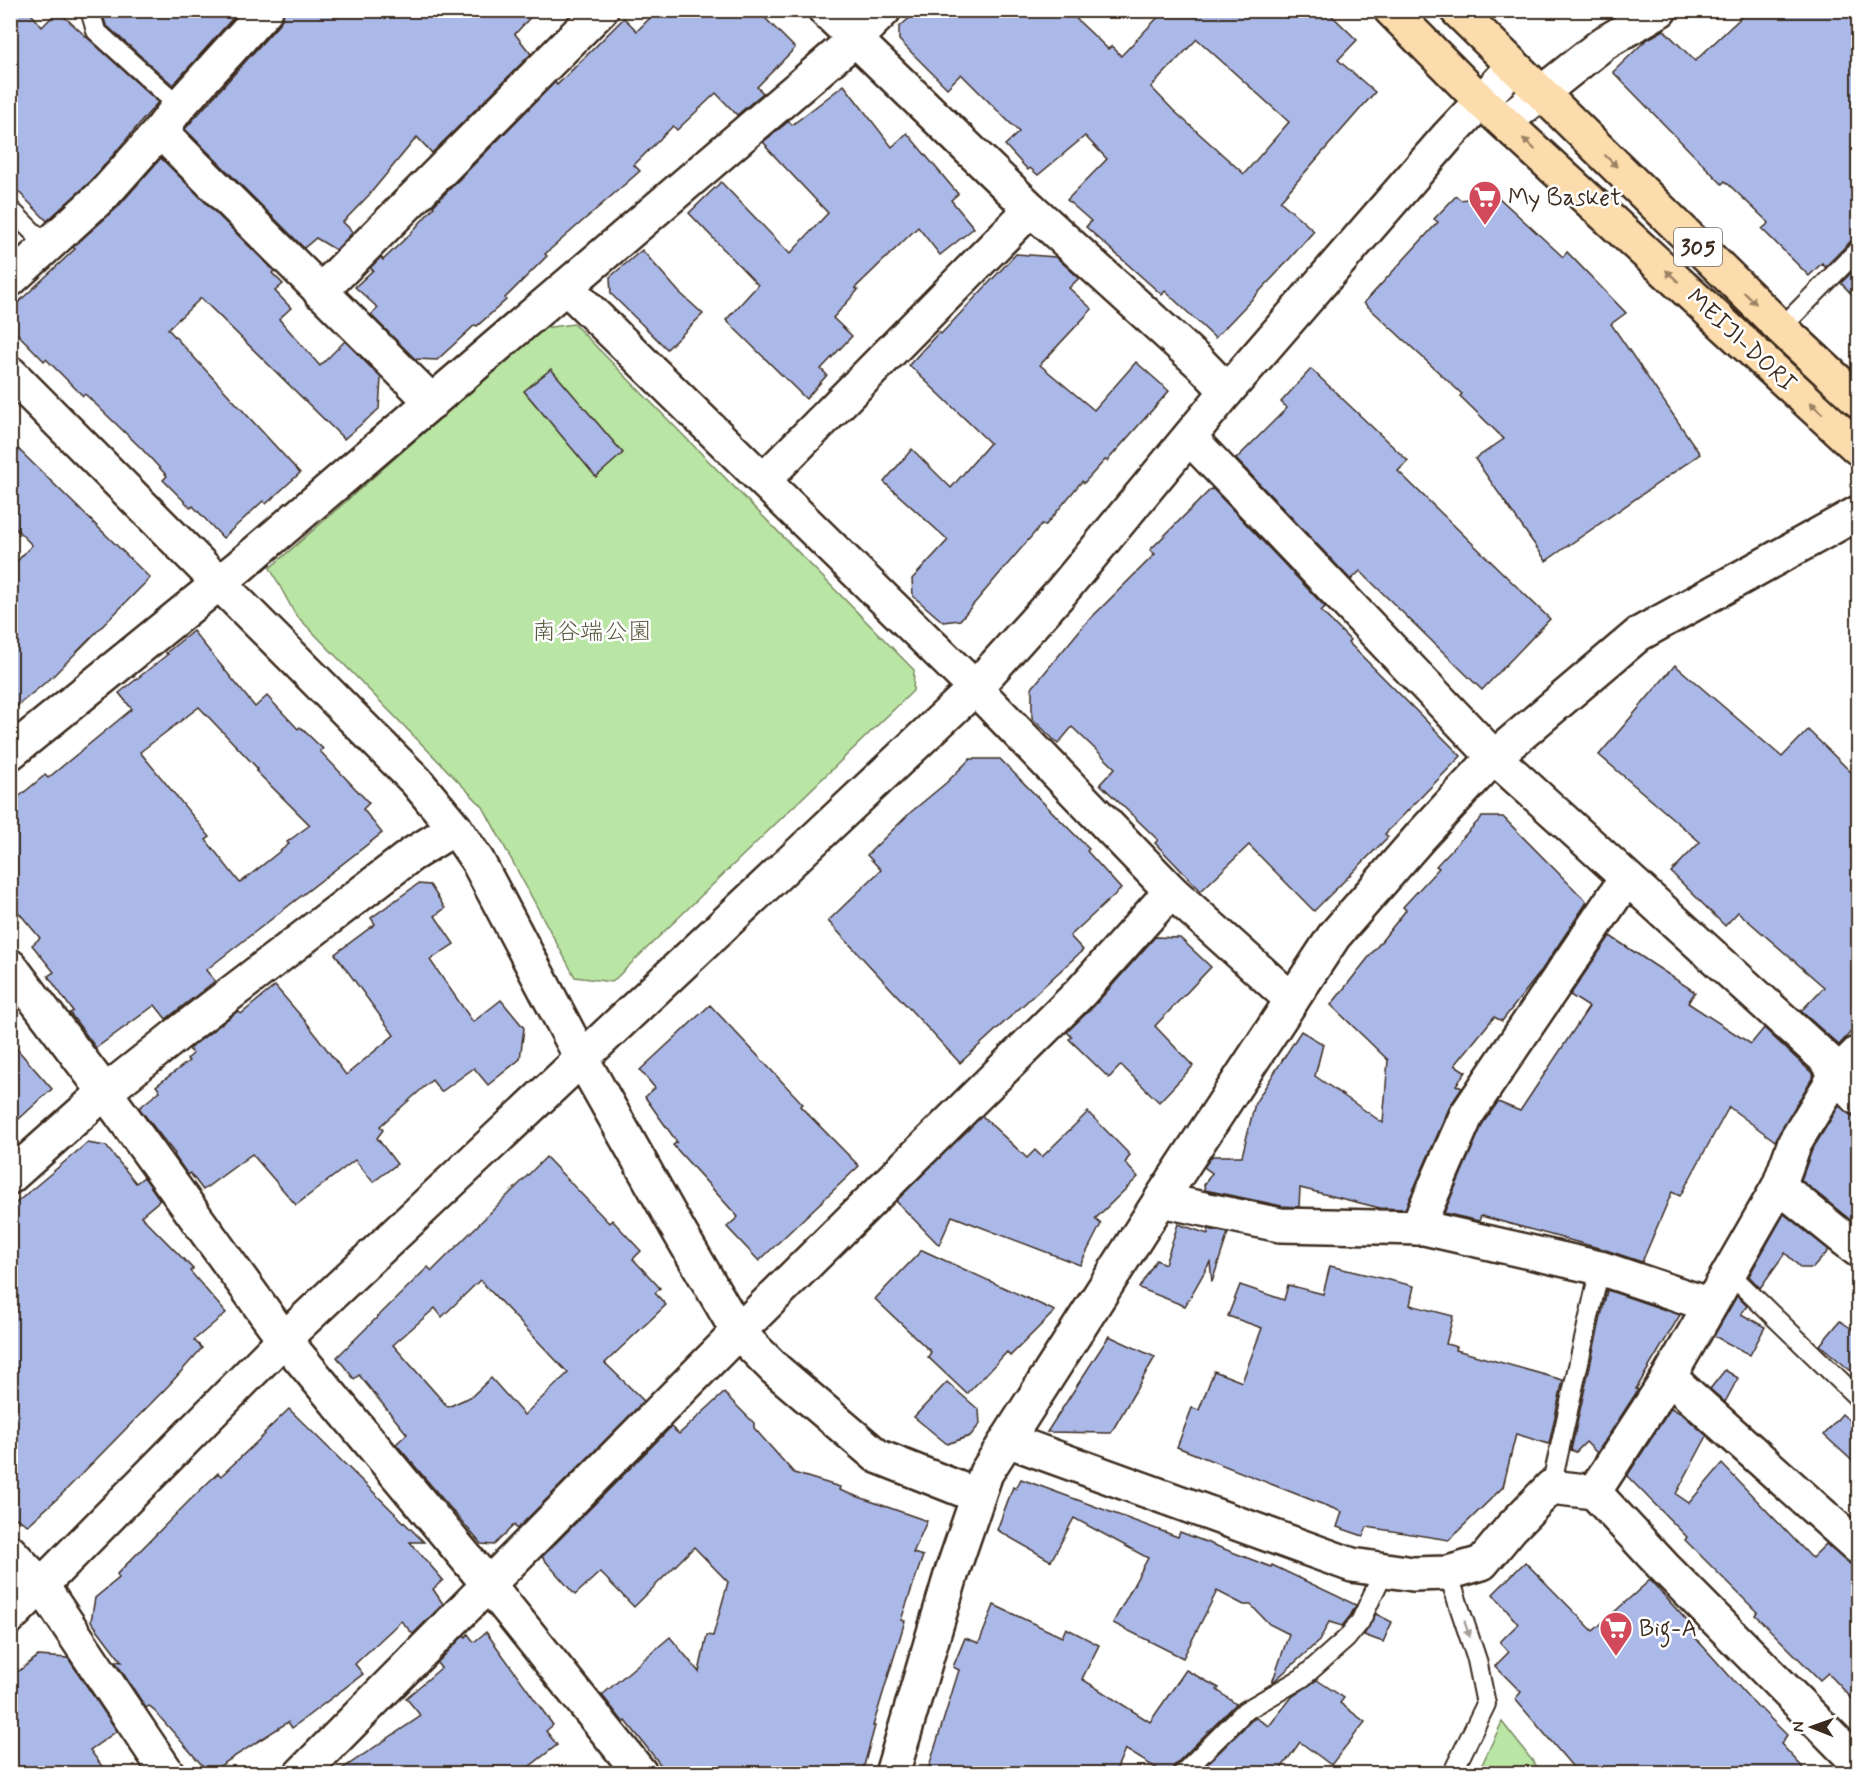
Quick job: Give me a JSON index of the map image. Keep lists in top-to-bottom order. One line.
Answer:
{"streets":{"main road":["305","MEIJI-DORI"]},"parks":["南谷端公園"],"places":{"supermarket":["My Basket","Big-A"]},"north":"left"}
